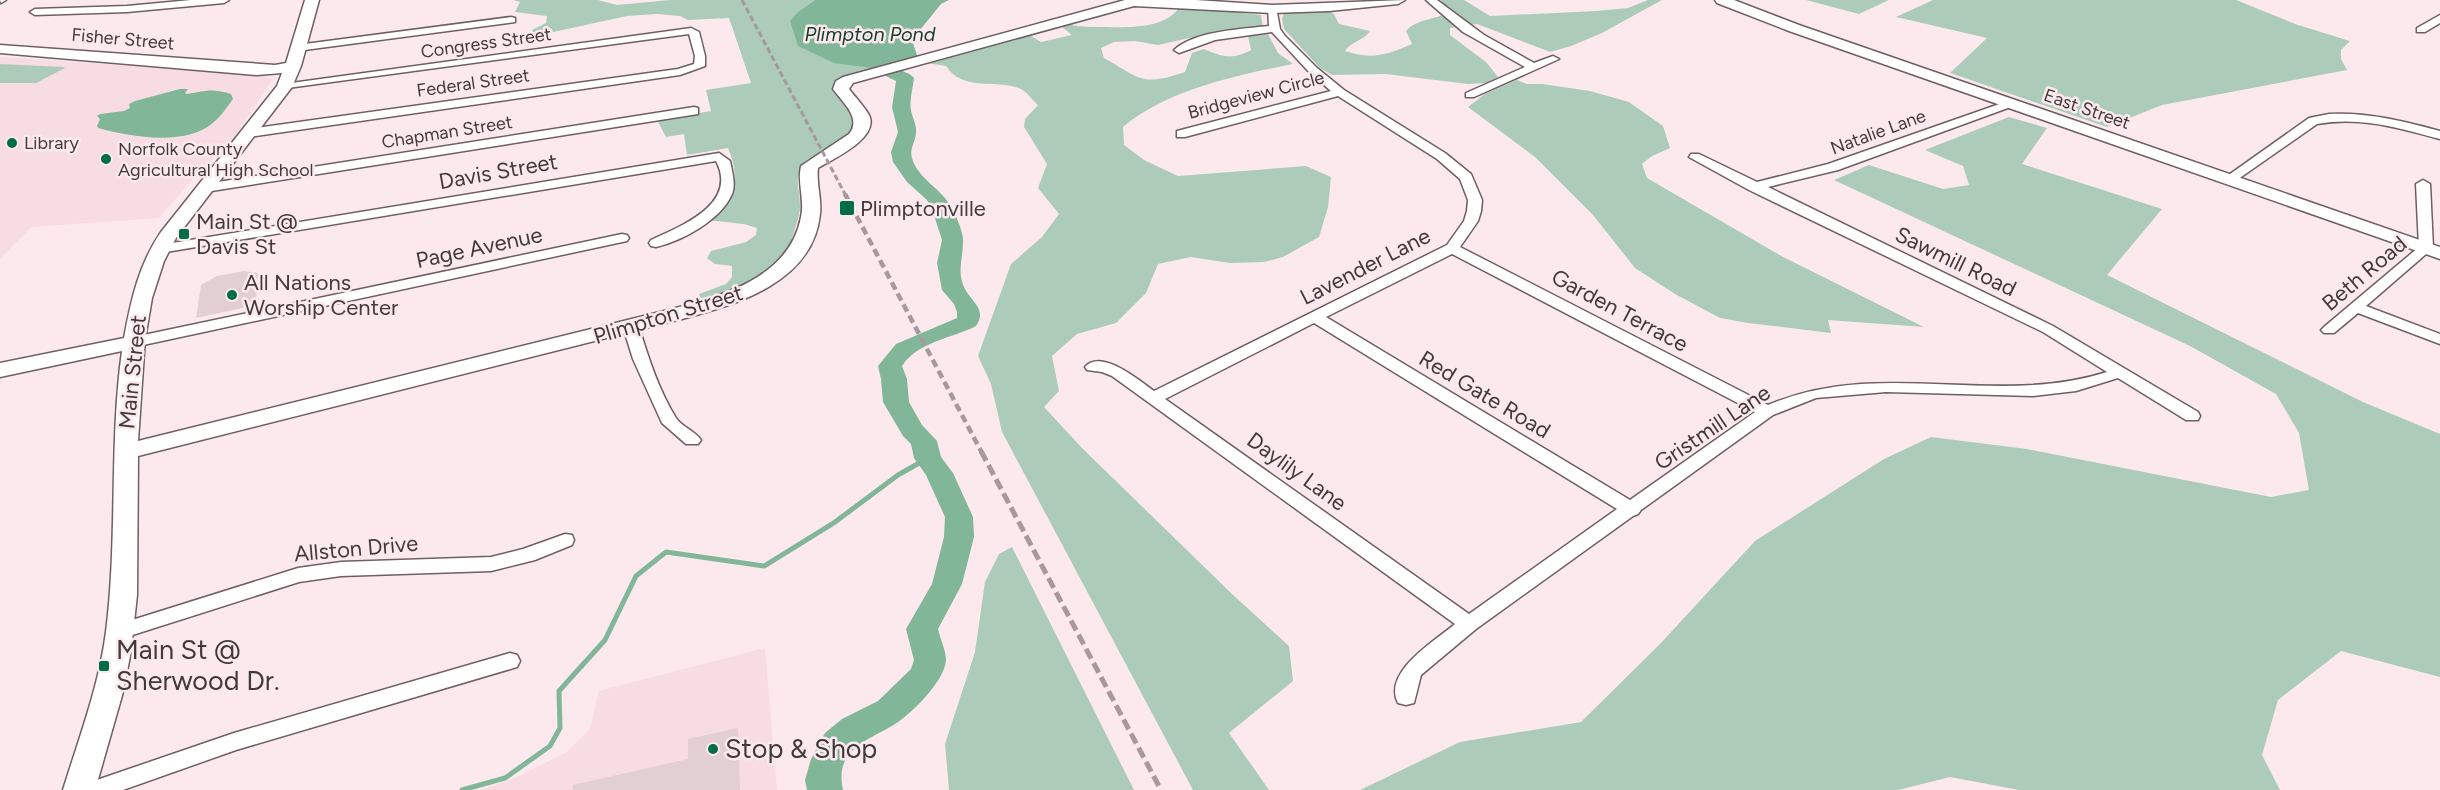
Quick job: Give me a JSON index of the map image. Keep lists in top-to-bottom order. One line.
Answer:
{"streets":{"street":["Fisher Street","Congress Street","Federal Street","Bridgeview Circle","East Street","Chapman Street","Natalie Lane","Davis Street","Page Avenue","Sawmill Road","Lavender Lane","Beth Road","Garden Terrace","Plimpton Street","Main Street","Red Gate Road","Gristmill Lane","Daylily Lane","Allston Drive"]},"crossings":[["Fisher Street","Main Street"],["Congress Street","Federal Street"],["Congress Street","Main Street"],["Federal Street","Main Street"],["Bridgeview Circle","Lavender Lane"],["East Street","Natalie Lane"],["East Street","Beth Road"],["Chapman Street","Main Street"],["Natalie Lane","Sawmill Road"],["Davis Street","Main Street"],["Page Avenue","Main Street"],["Sawmill Road","Gristmill Lane"],["Lavender Lane","Garden Terrace"],["Lavender Lane","Plimpton Street"],["Lavender Lane","Red Gate Road"],["Lavender Lane","Daylily Lane"],["Garden Terrace","Gristmill Lane"],["Plimpton Street","Main Street"],["Main Street","Allston Drive"],["Red Gate Road","Gristmill Lane"],["Gristmill Lane","Daylily Lane"]],"water":["Plimpton Pond"],"places":{"other":["Library","Norfolk County Agricultural High School","All Nations Worship Center","Stop & Shop"],"transit":["Plimptonville","Main St @ Davis St","Main St @ Sherwood Dr."]}}
